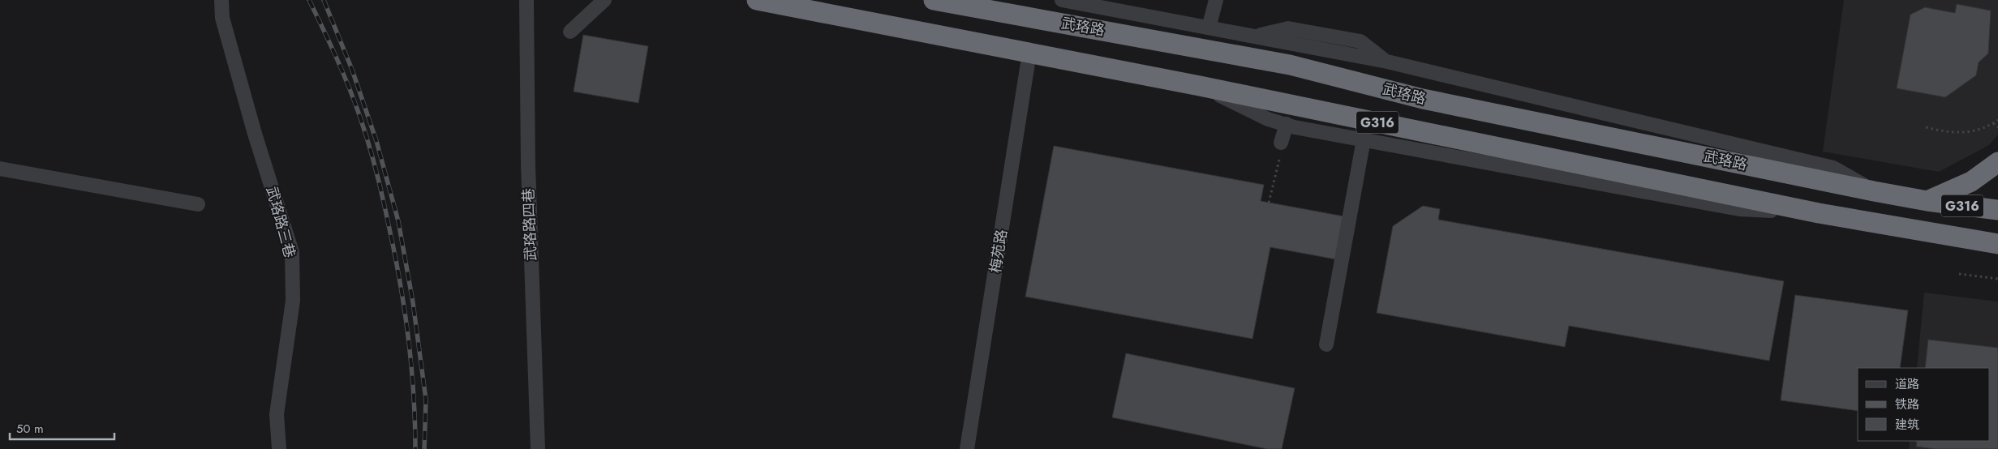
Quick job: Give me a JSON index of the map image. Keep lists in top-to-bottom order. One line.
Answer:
{"streets":{"highway":["武珞路","G316"],"street":["武珞路三巷","武珞路四巷","梅苑路"]},"crossings":[["G316","梅苑路"]],"legend":["道路","铁路","建筑"],"scale_bar":"50 m"}
